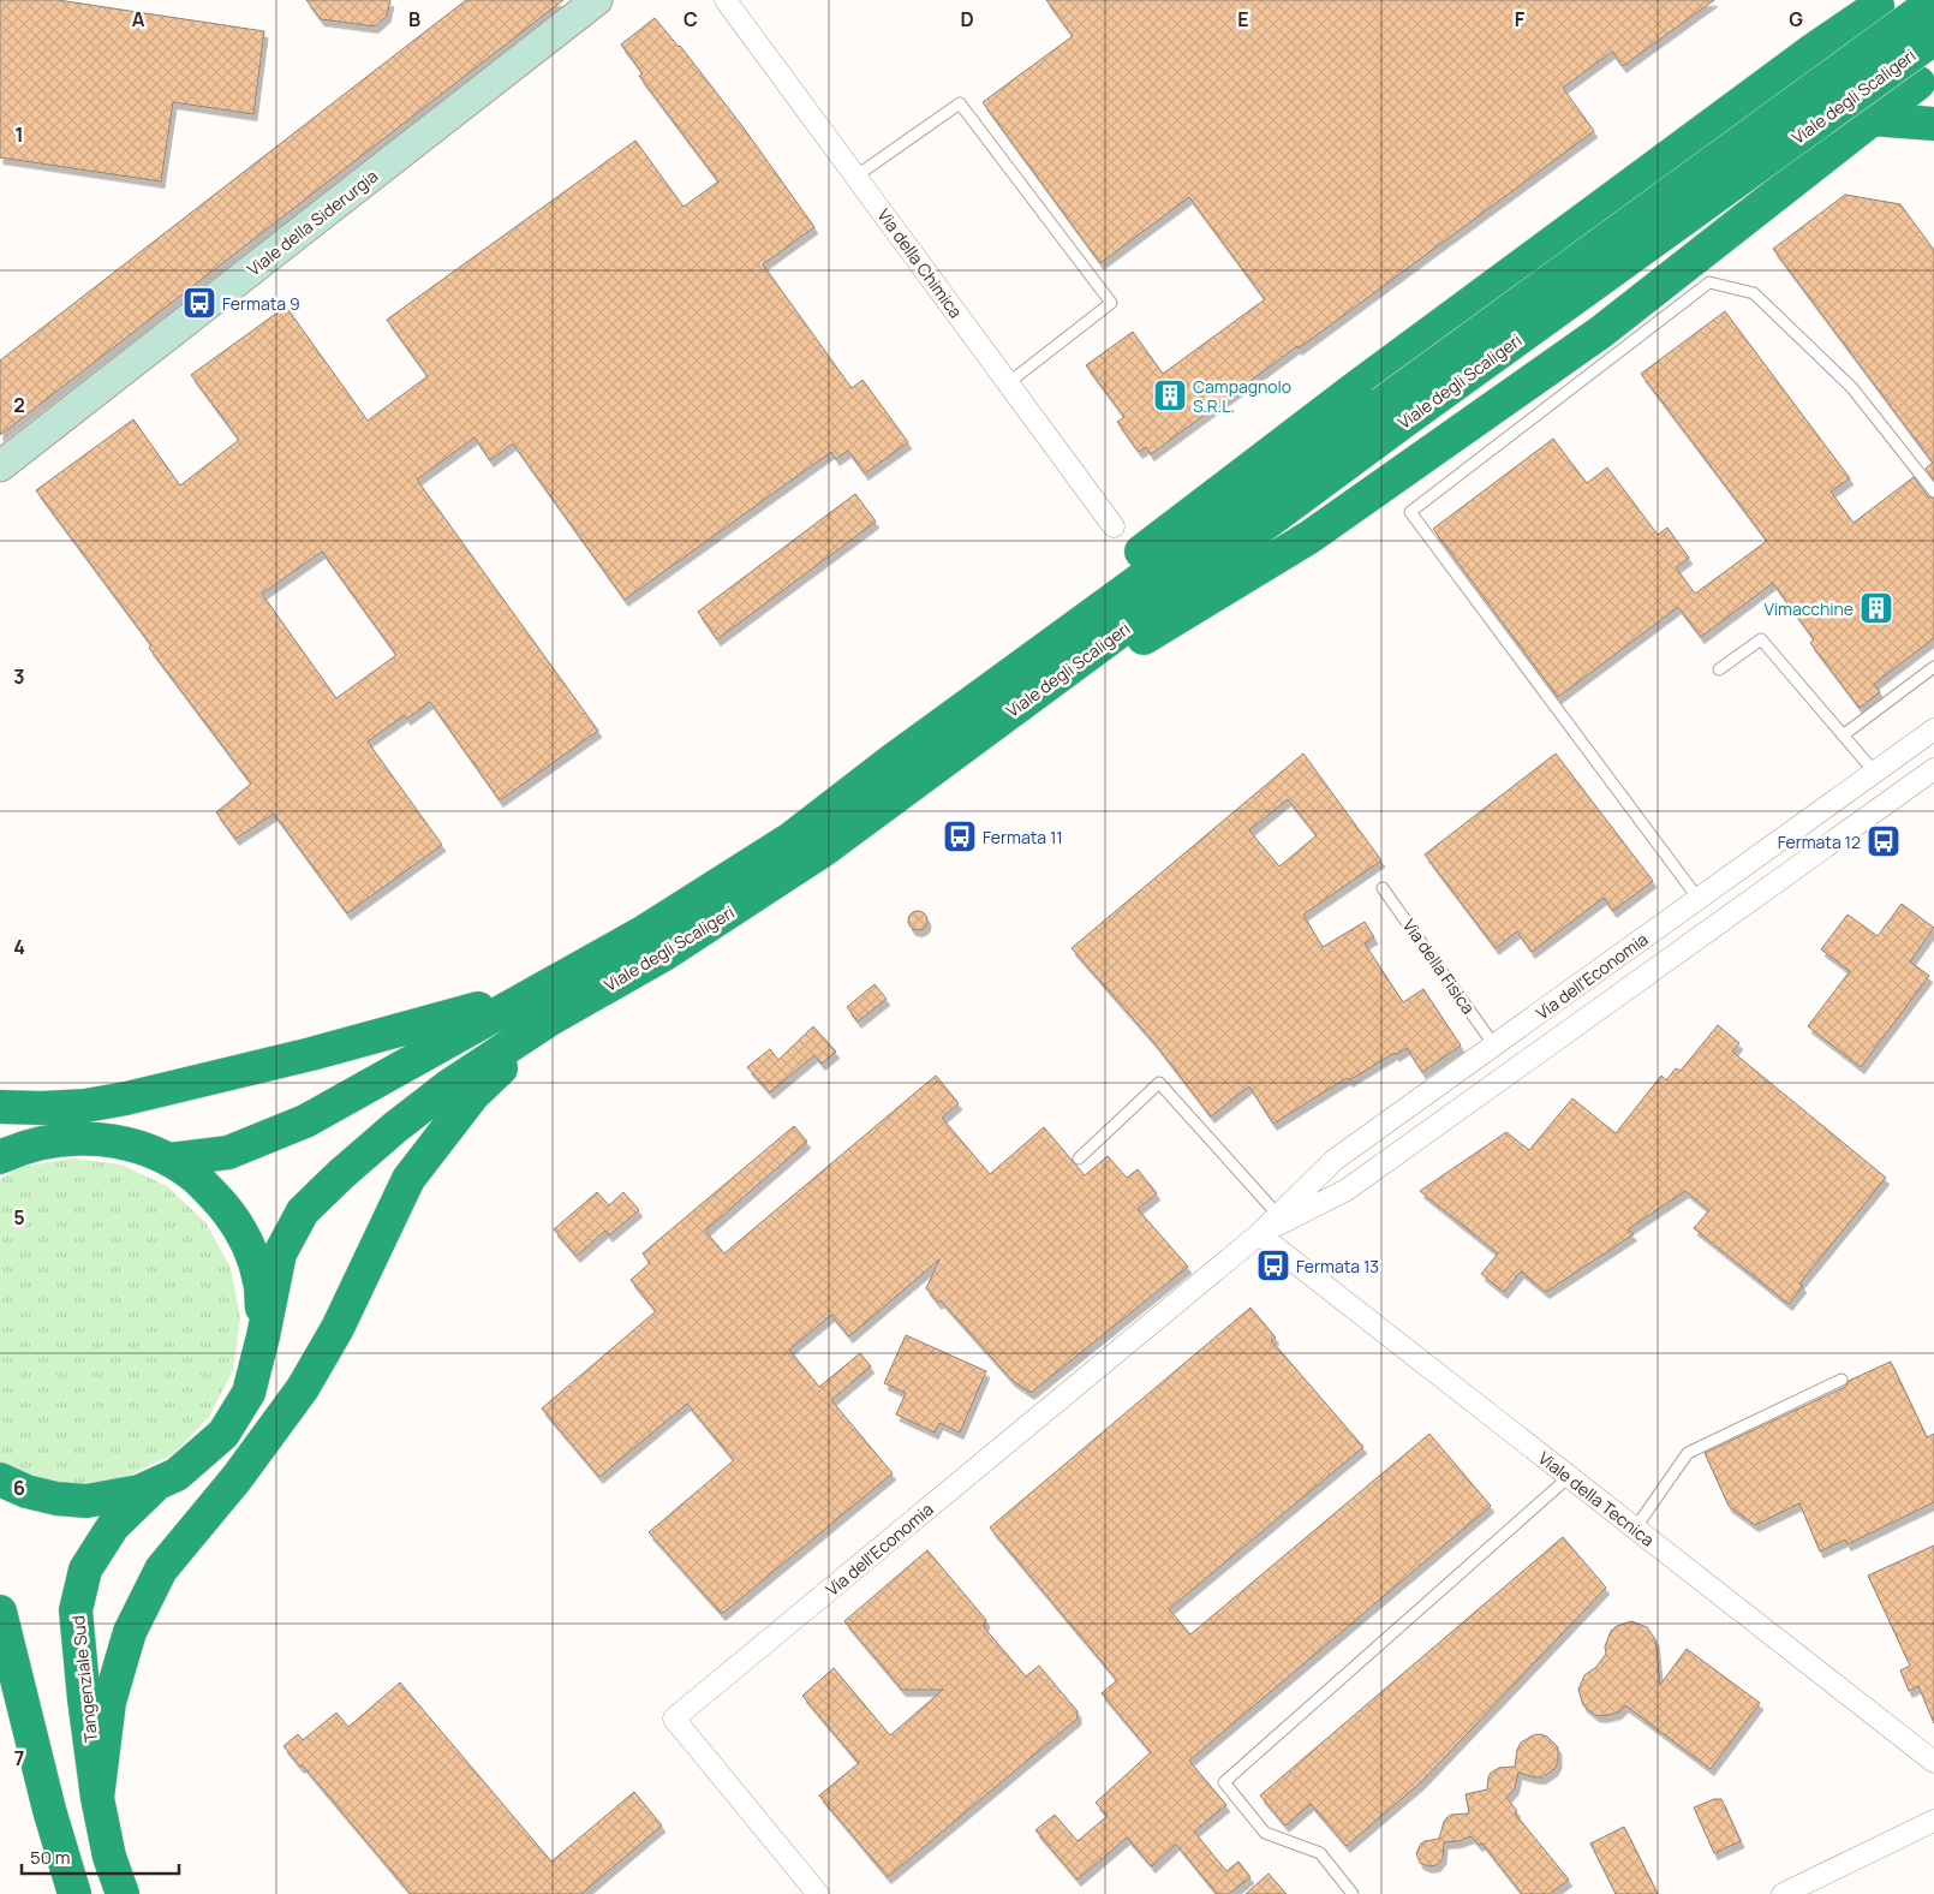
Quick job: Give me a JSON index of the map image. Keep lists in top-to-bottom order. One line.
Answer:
{"streets":{"highway":["Viale degli Scaligeri","Tangenziale Sud"],"street":["Viale della Siderurgia","Via della Chimica","Via dell'Economia","Viale della Tecnica"],"lane":["Via della Fisica"]},"crossings":[["Viale degli Scaligeri","Tangenziale Sud"],["Via della Fisica","Via dell'Economia"],["Via dell'Economia","Viale della Tecnica"]],"places":{"bus stop":["Fermata 9","Fermata 11","Fermata 12","Fermata 13"],"building":["Campagnolo S.R.L.","Vimacchine"]},"scale_bar":"50 m","grid":{"columns":["A","B","C","D","E","F","G"],"rows":["1","2","3","4","5","6","7"]}}
